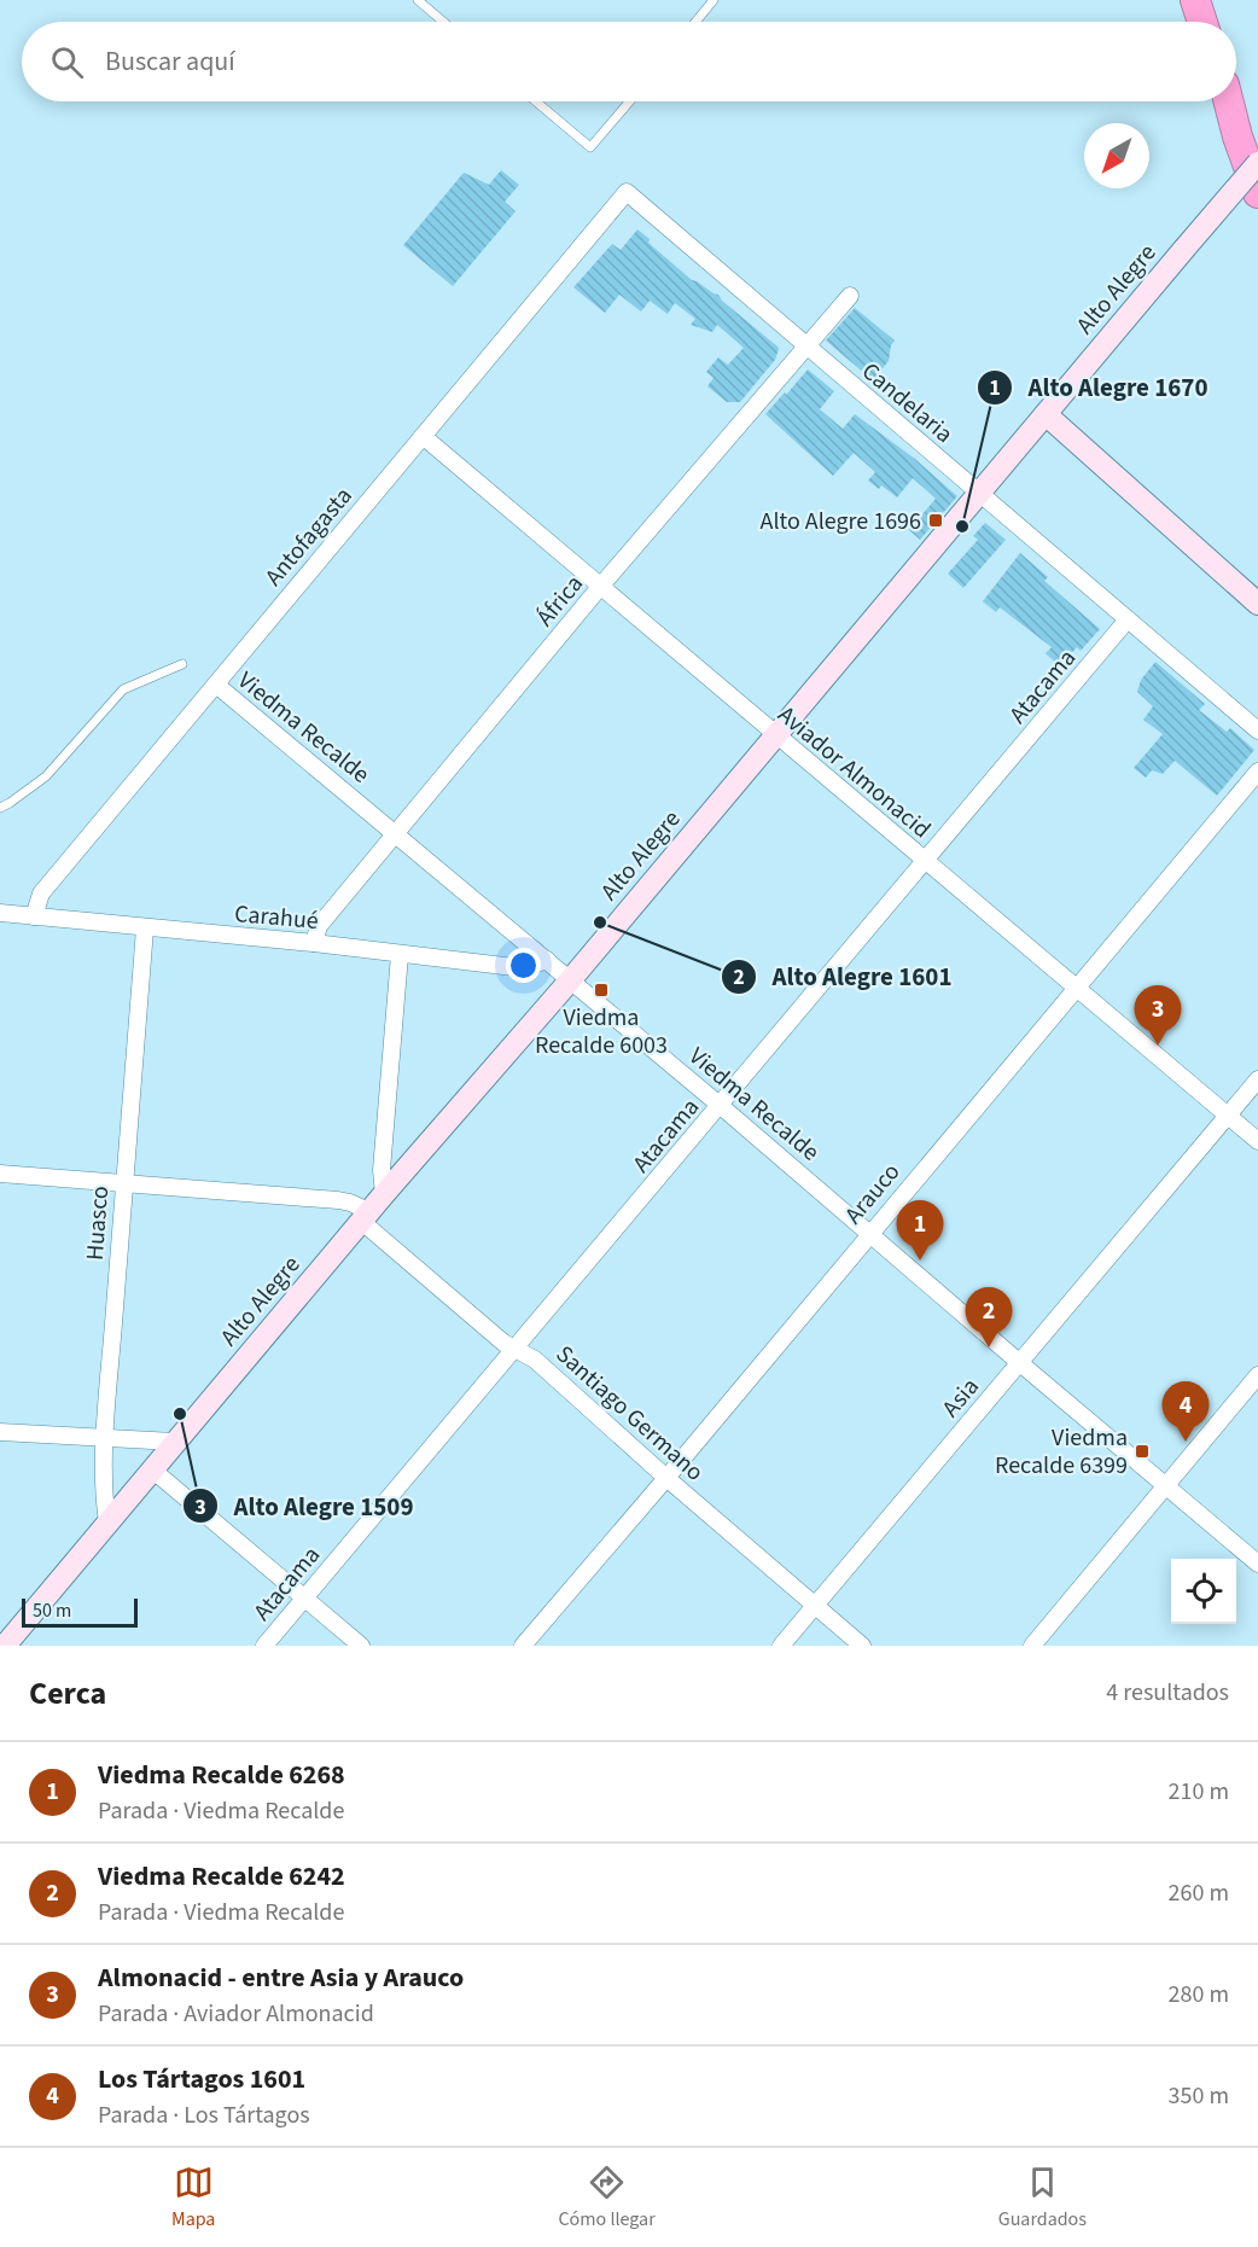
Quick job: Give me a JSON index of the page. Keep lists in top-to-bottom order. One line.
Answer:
{"streets":{"main road":["Alto Alegre"],"street":["Candelaria","Antofagasta","África","Atacama","Viedma Recalde","Aviador Almonacid","Carahué","Arauco","Huasco","Asia","Santiago Germano"]},"crossings":[["Alto Alegre","Candelaria"],["Alto Alegre","Viedma Recalde"],["Alto Alegre","Aviador Almonacid"],["Alto Alegre","Huasco"],["Alto Alegre","Santiago Germano"],["Candelaria","Antofagasta"],["Candelaria","África"],["Candelaria","Atacama"],["Antofagasta","Viedma Recalde"],["Antofagasta","Aviador Almonacid"],["Antofagasta","Carahué"],["África","Viedma Recalde"],["África","Aviador Almonacid"],["África","Carahué"],["Atacama","Viedma Recalde"],["Atacama","Aviador Almonacid"],["Atacama","Santiago Germano"],["Viedma Recalde","Carahué"],["Viedma Recalde","Arauco"],["Viedma Recalde","Asia"],["Aviador Almonacid","Arauco"],["Aviador Almonacid","Asia"],["Carahué","Huasco"],["Arauco","Santiago Germano"],["Huasco","Santiago Germano"],["Asia","Santiago Germano"]],"places":{"transit":["Alto Alegre 1696","Viedma Recalde 6003","Viedma Recalde 6399"],"other":["Alto Alegre 1670","Alto Alegre 1601","Alto Alegre 1509"]},"scale_bar":"50 m","north":"bottom left","page":{"search":"Buscar aquí","pins":["3","1","2","4"],"scale":"50 m","heading":["Cerca","4 resultados"],"list":[{"mark":"1","name":"Viedma Recalde 6268","note":"Parada · Viedma Recalde","value":"210 m"},{"mark":"2","name":"Viedma Recalde 6242","note":"Parada · Viedma Recalde","value":"260 m"},{"mark":"3","name":"Almonacid - entre Asia y Arauco","note":"Parada · Aviador Almonacid","value":"280 m"},{"mark":"4","name":"Los Tártagos 1601","note":"Parada · Los Tártagos","value":"350 m"}],"nav":["Mapa","Cómo llegar","Guardados"]}}
